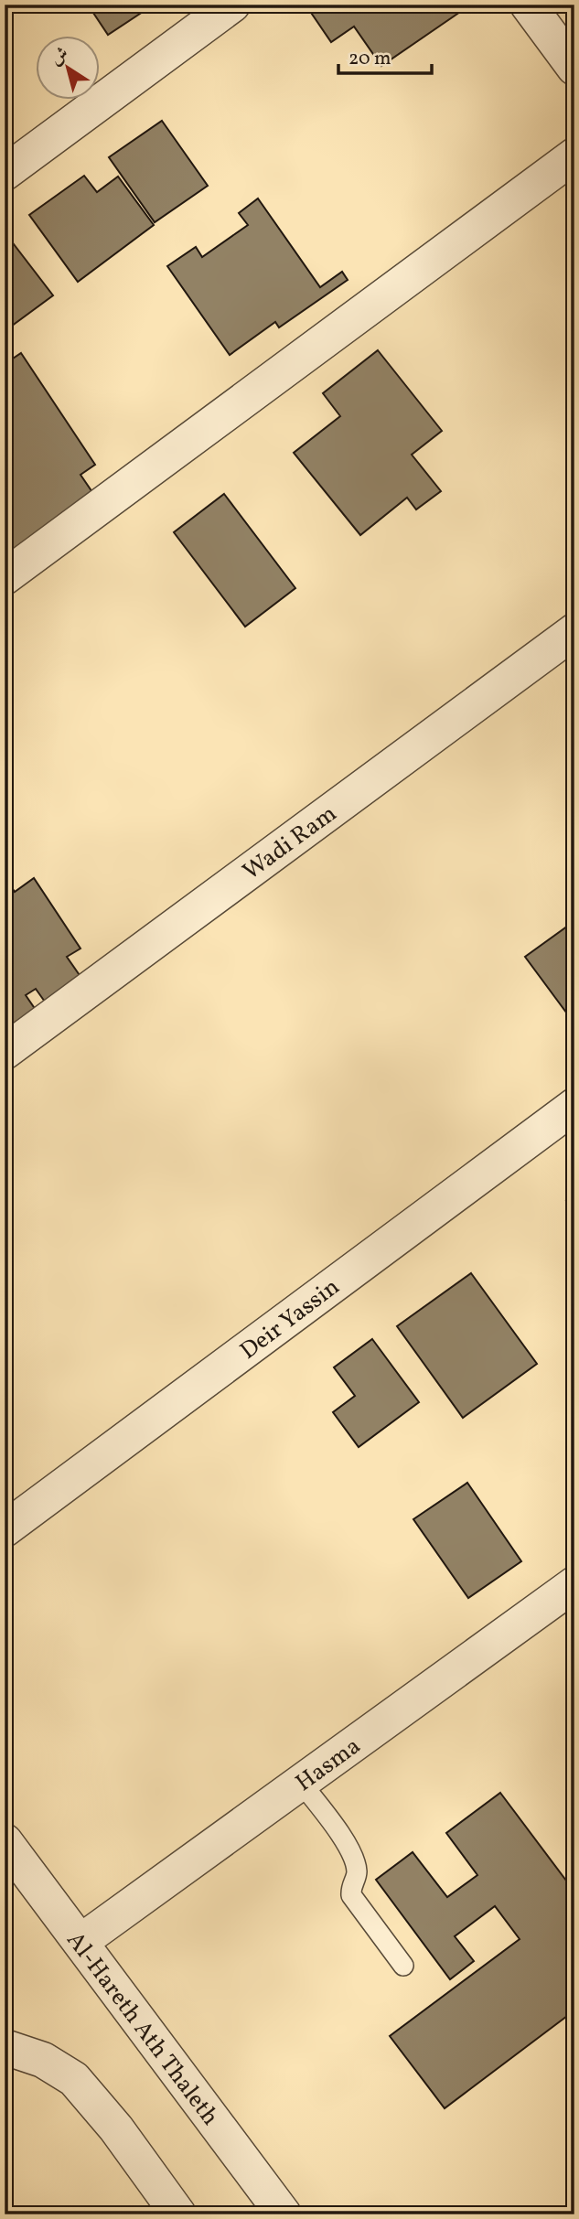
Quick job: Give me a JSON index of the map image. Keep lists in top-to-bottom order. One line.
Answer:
{"streets":{"street":["Wadi Ram","Deir Yassin","Hasma","Al-Hareth Ath Thaleth"]},"crossings":[["Hasma","Al-Hareth Ath Thaleth"]],"scale_bar":"20 m","north":"top left"}
